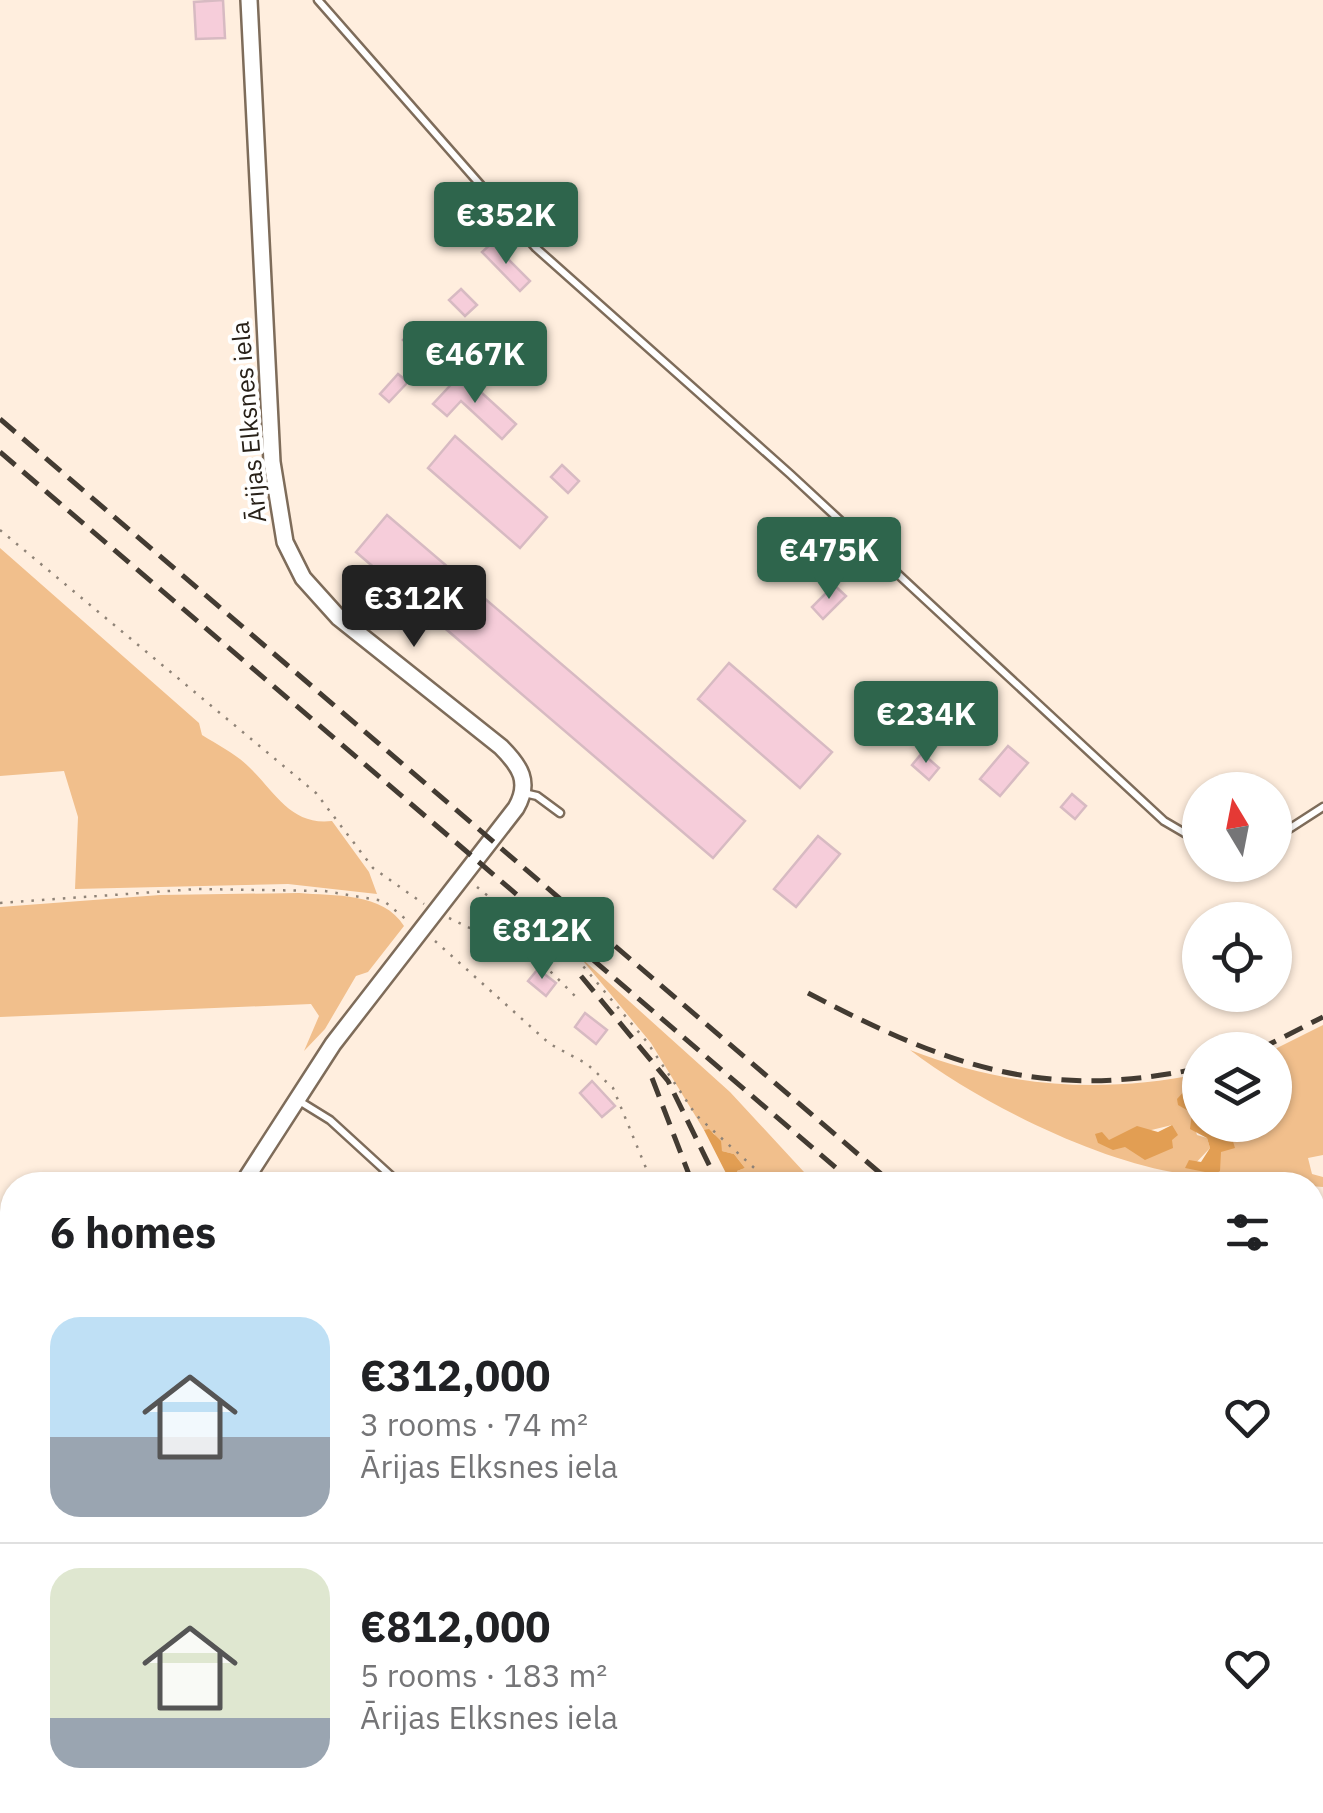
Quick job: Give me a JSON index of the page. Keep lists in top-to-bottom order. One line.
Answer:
{"streets":{"street":["Ārijas Elksnes iela"]},"north":"top","page":{"price":["€352K","€467K","€475K","€312K","€234K","€812K"],"heading":"6 homes","list":[{"name":"€312,000","note":"3 rooms · 74 m² · Ārijas Elksnes iela"},{"name":"€812,000","note":"5 rooms · 183 m² · Ārijas Elksnes iela"}]}}
